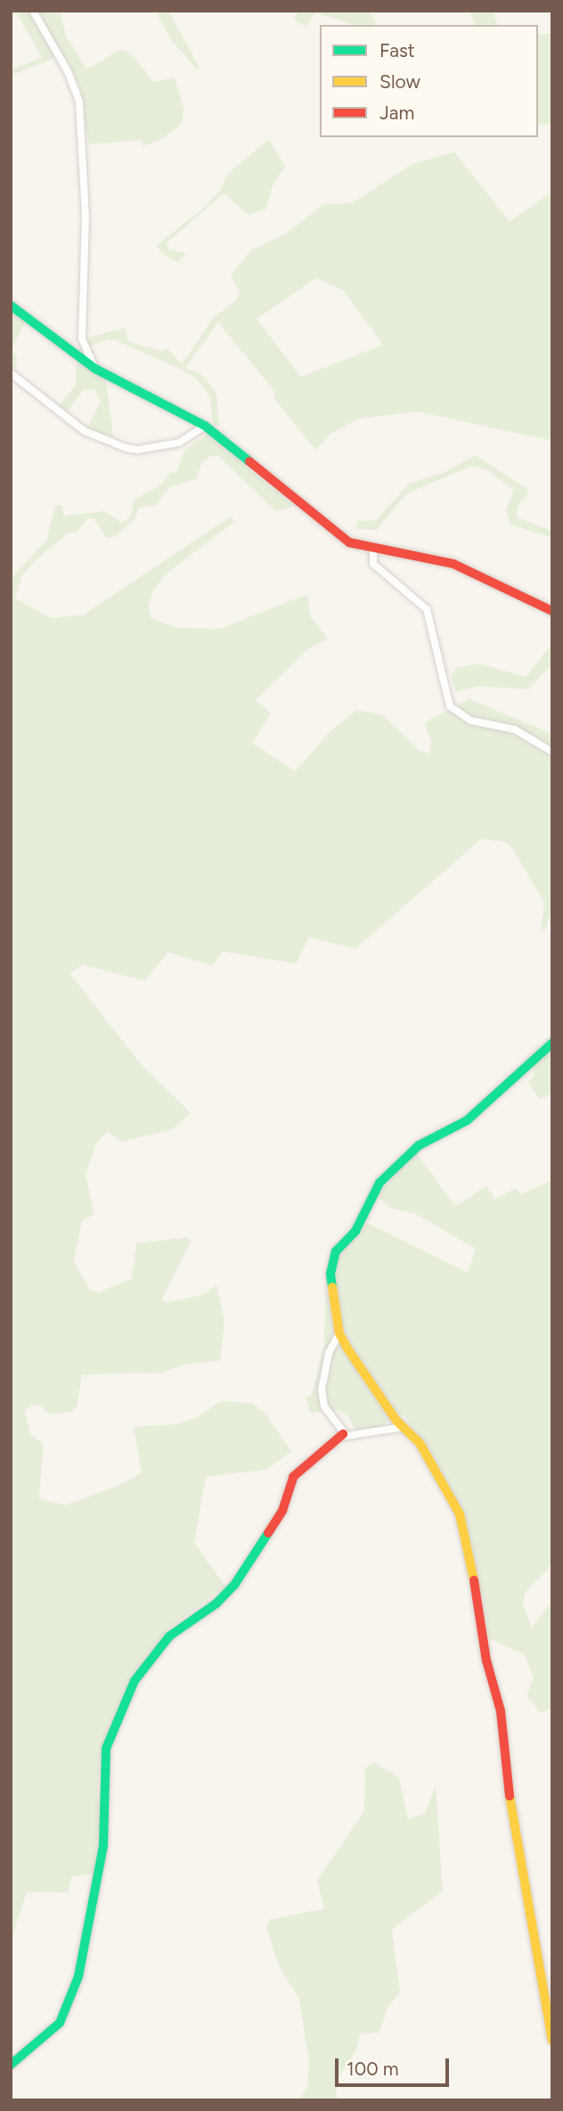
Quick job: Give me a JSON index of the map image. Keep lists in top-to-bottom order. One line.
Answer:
{"legend":["Fast","Slow","Jam"],"scale_bar":"100 m"}
